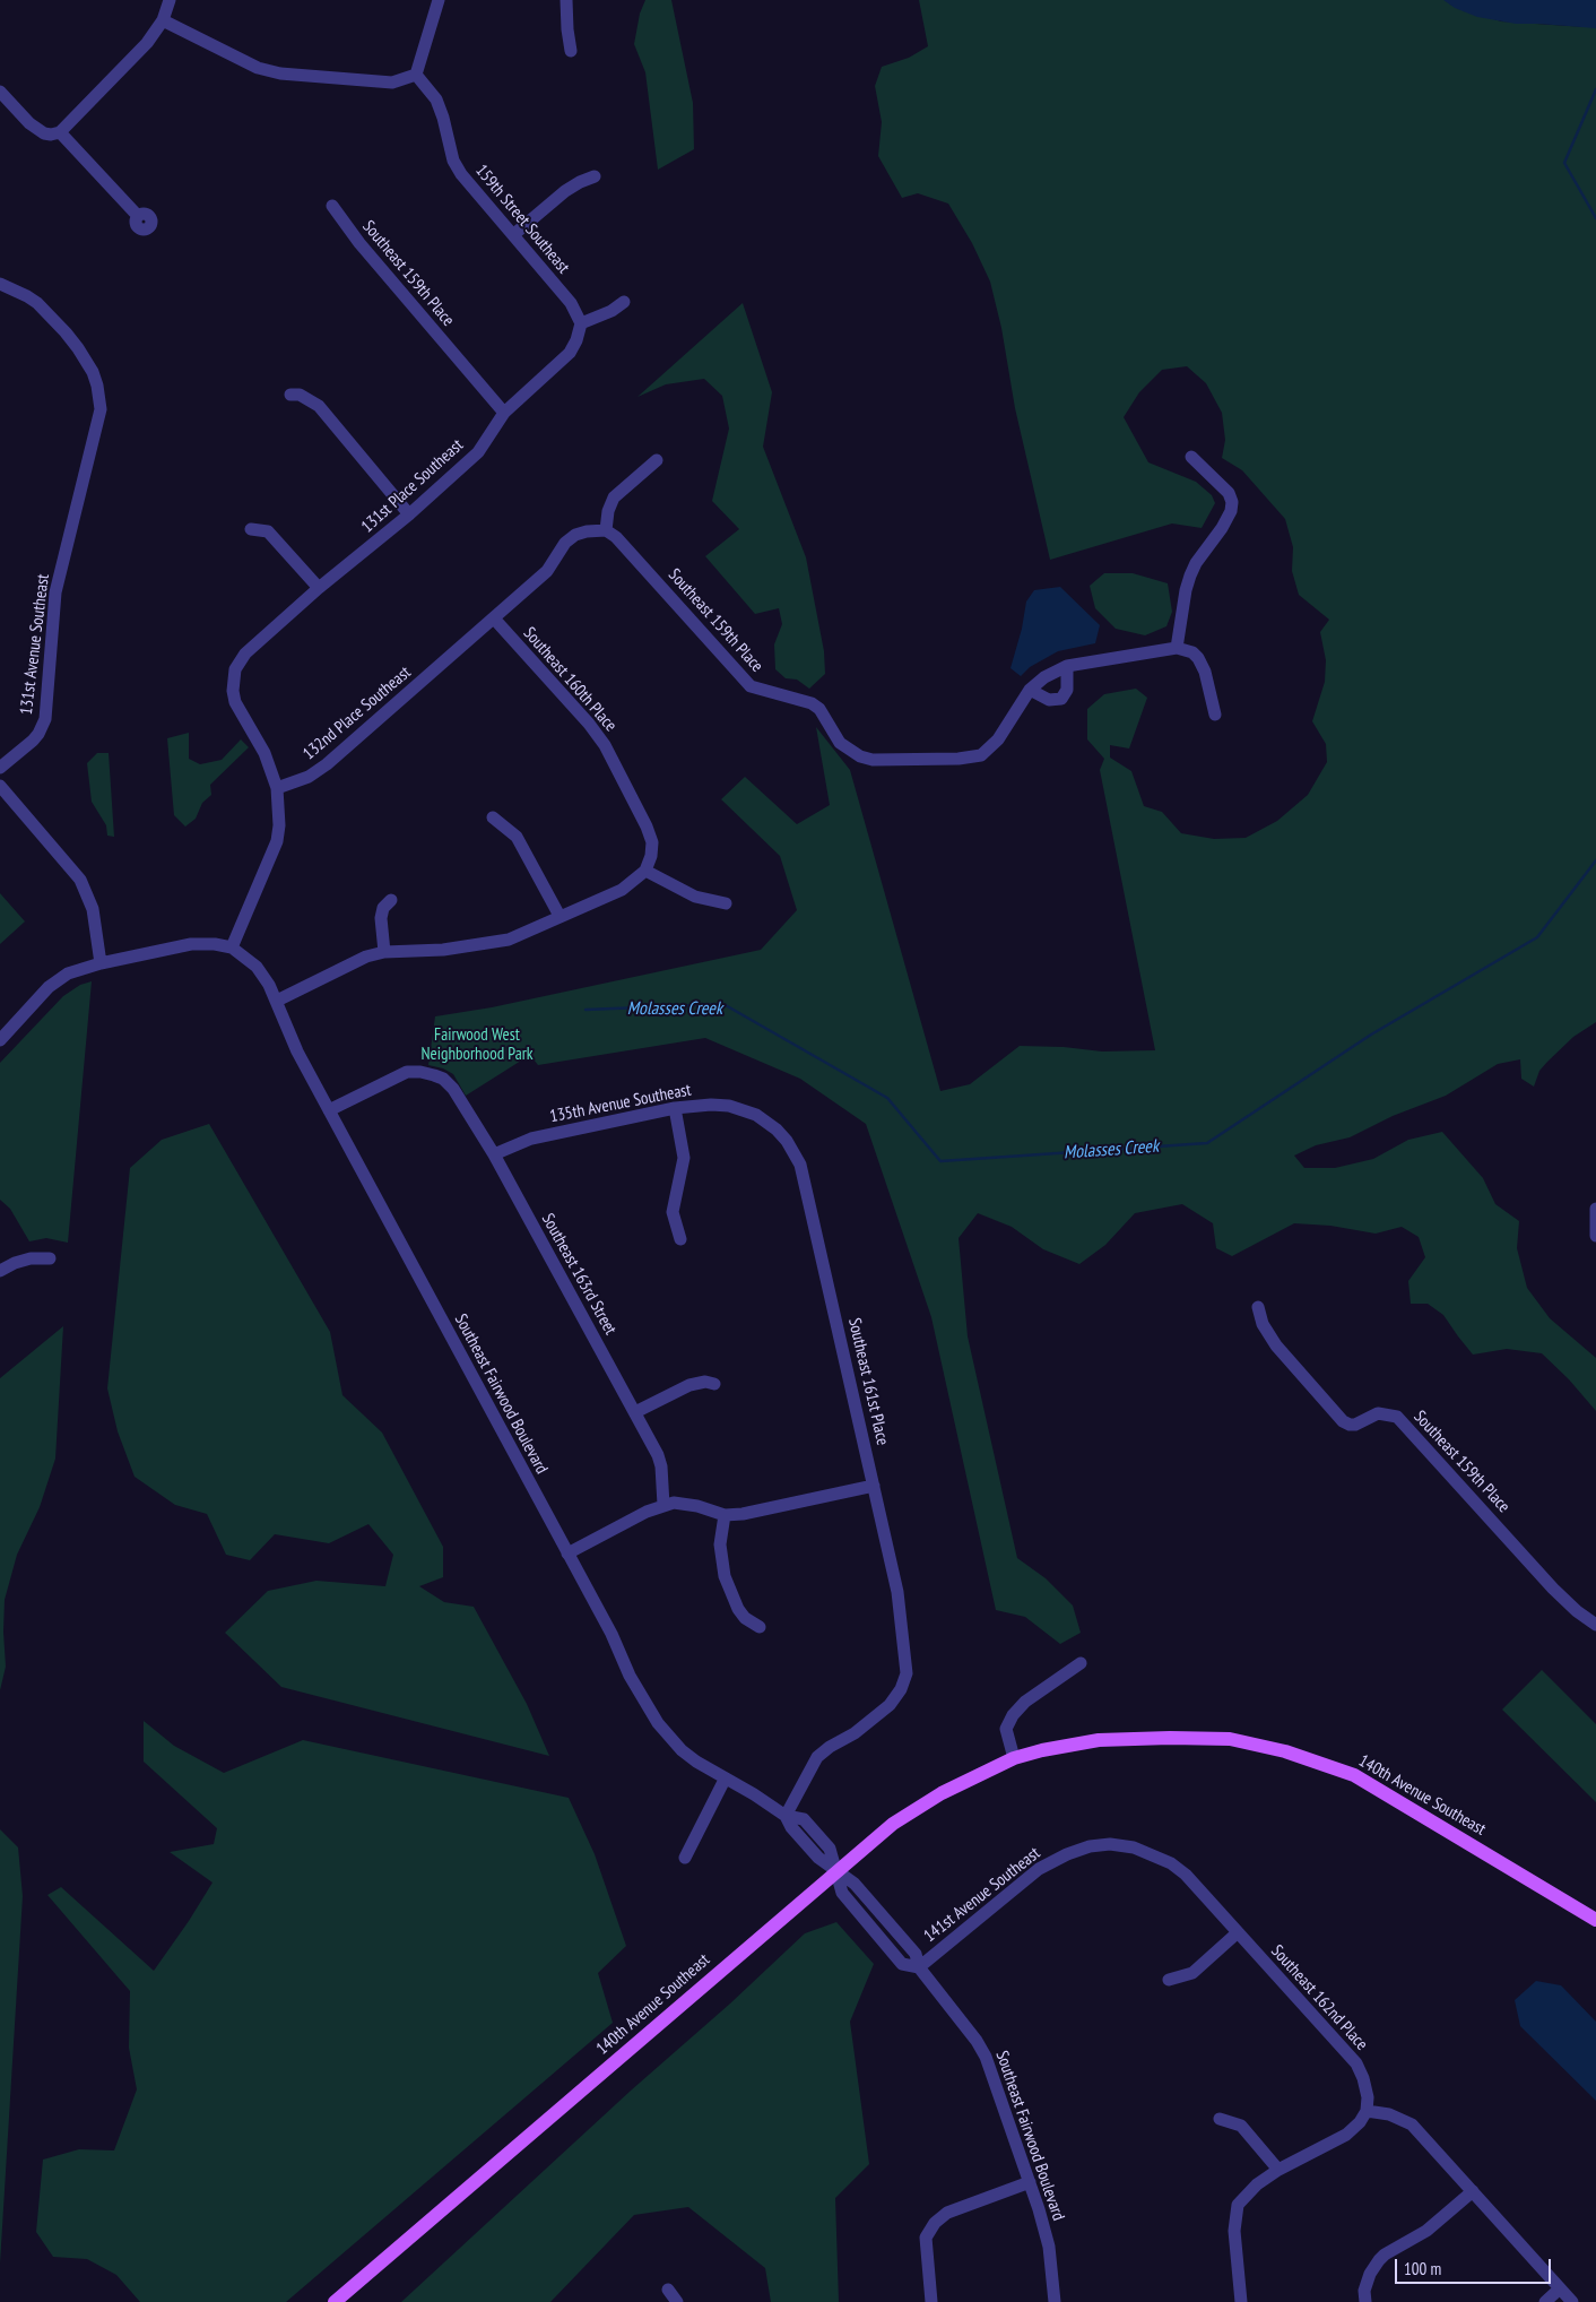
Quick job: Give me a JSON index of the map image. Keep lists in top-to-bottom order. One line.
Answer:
{"streets":{"main road":["140th Avenue Southeast"],"street":["159th Street Southeast","Southeast 159th Place","131st Place Southeast","131st Avenue Southeast","Southeast 160th Place","132nd Place Southeast","135th Avenue Southeast","Southeast 163rd Street","Southeast 161st Place","Southeast Fairwood Boulevard","141st Avenue Southeast","Southeast 162nd Place"]},"crossings":[["159th Street Southeast","131st Place Southeast"],["Southeast 159th Place","131st Place Southeast"],["Southeast 159th Place","132nd Place Southeast"],["131st Place Southeast","132nd Place Southeast"],["Southeast 160th Place","132nd Place Southeast"],["135th Avenue Southeast","Southeast 163rd Street"],["135th Avenue Southeast","Southeast 161st Place"],["Southeast 163rd Street","Southeast Fairwood Boulevard"],["Southeast 161st Place","Southeast Fairwood Boulevard"],["Southeast Fairwood Boulevard","140th Avenue Southeast"],["Southeast Fairwood Boulevard","141st Avenue Southeast"],["141st Avenue Southeast","Southeast 162nd Place"]],"water":["Molasses Creek"],"parks":["Fairwood West Neighborhood Park"],"scale_bar":"100 m"}
